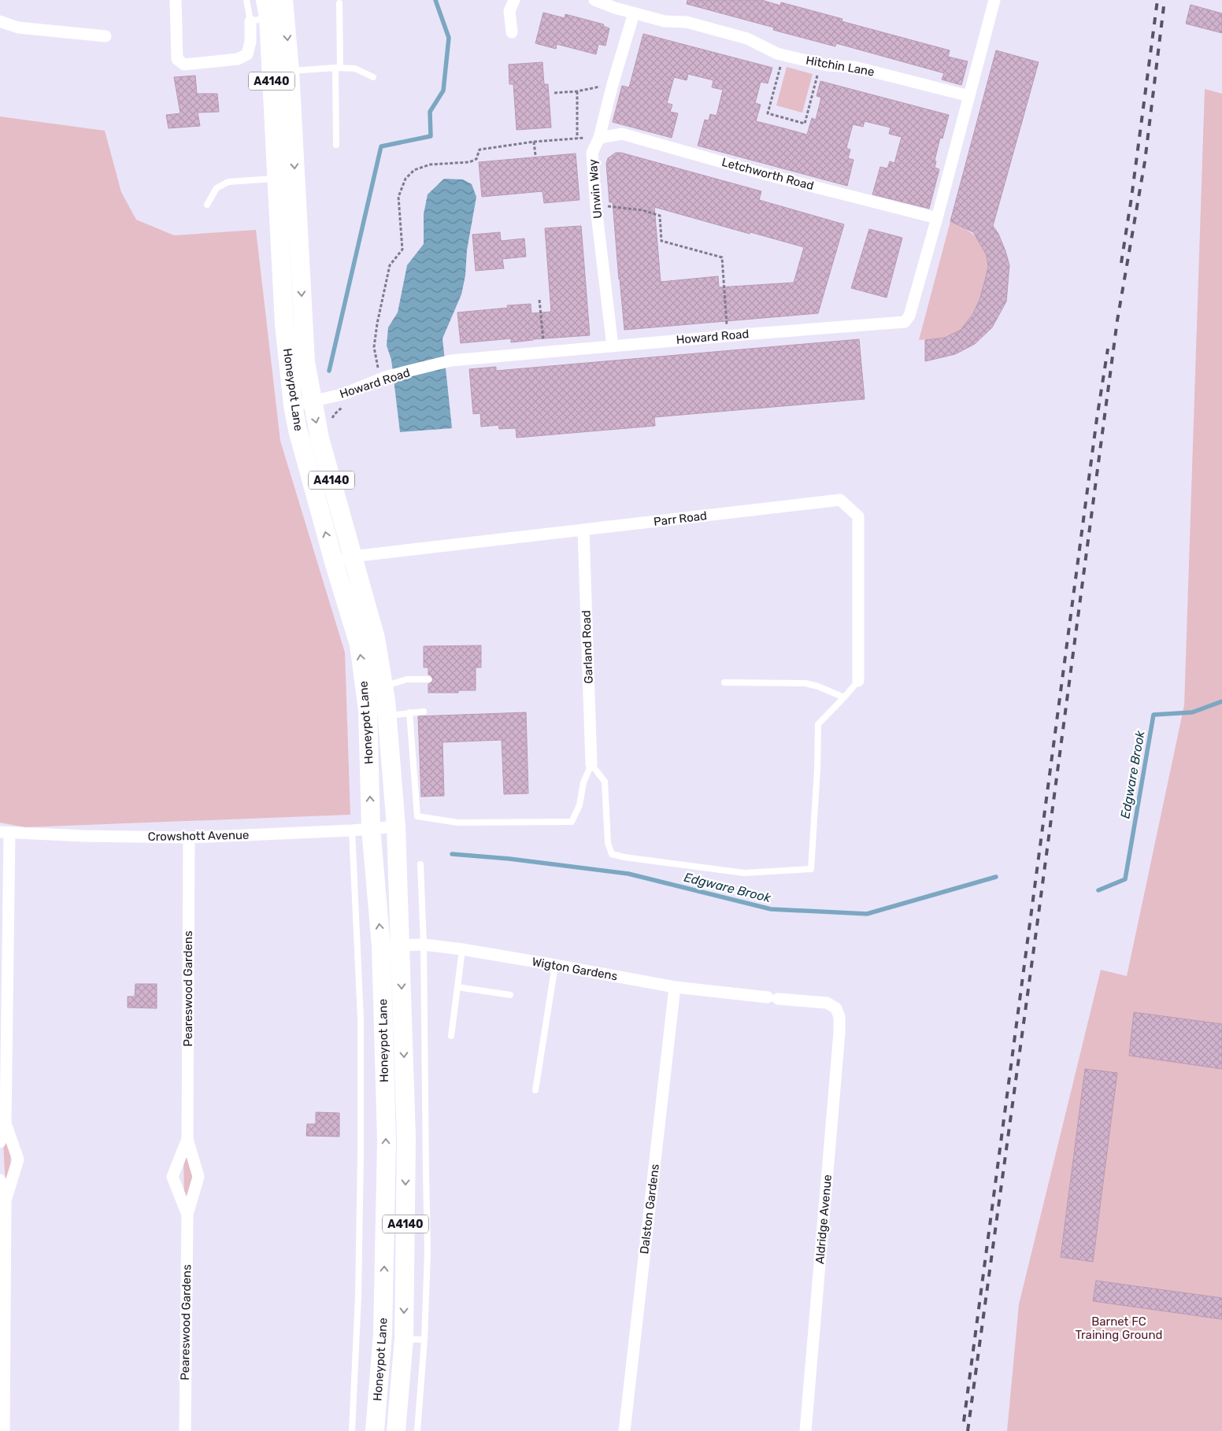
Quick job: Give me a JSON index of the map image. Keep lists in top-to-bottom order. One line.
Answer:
{"streets":{"main road":["A4140","Honeypot Lane"],"street":["Hitchin Lane","Letchworth Road","Unwin Way","Howard Road","Parr Road","Garland Road","Crowshott Avenue","Wigton Gardens","Peareswood Gardens","Dalston Gardens","Aldridge Avenue"]},"crossings":[["Hitchin Lane","Unwin Way"],["Hitchin Lane","Howard Road"],["Letchworth Road","Unwin Way"],["Letchworth Road","Howard Road"],["Unwin Way","Howard Road"],["Howard Road","Honeypot Lane"],["Honeypot Lane","Parr Road"],["Honeypot Lane","Crowshott Avenue"],["Honeypot Lane","Wigton Gardens"],["Parr Road","Garland Road"],["Crowshott Avenue","Peareswood Gardens"],["Wigton Gardens","Dalston Gardens"],["Wigton Gardens","Aldridge Avenue"]],"water":["Edgware Brook"],"parks":["Barnet FC Training Ground"]}
